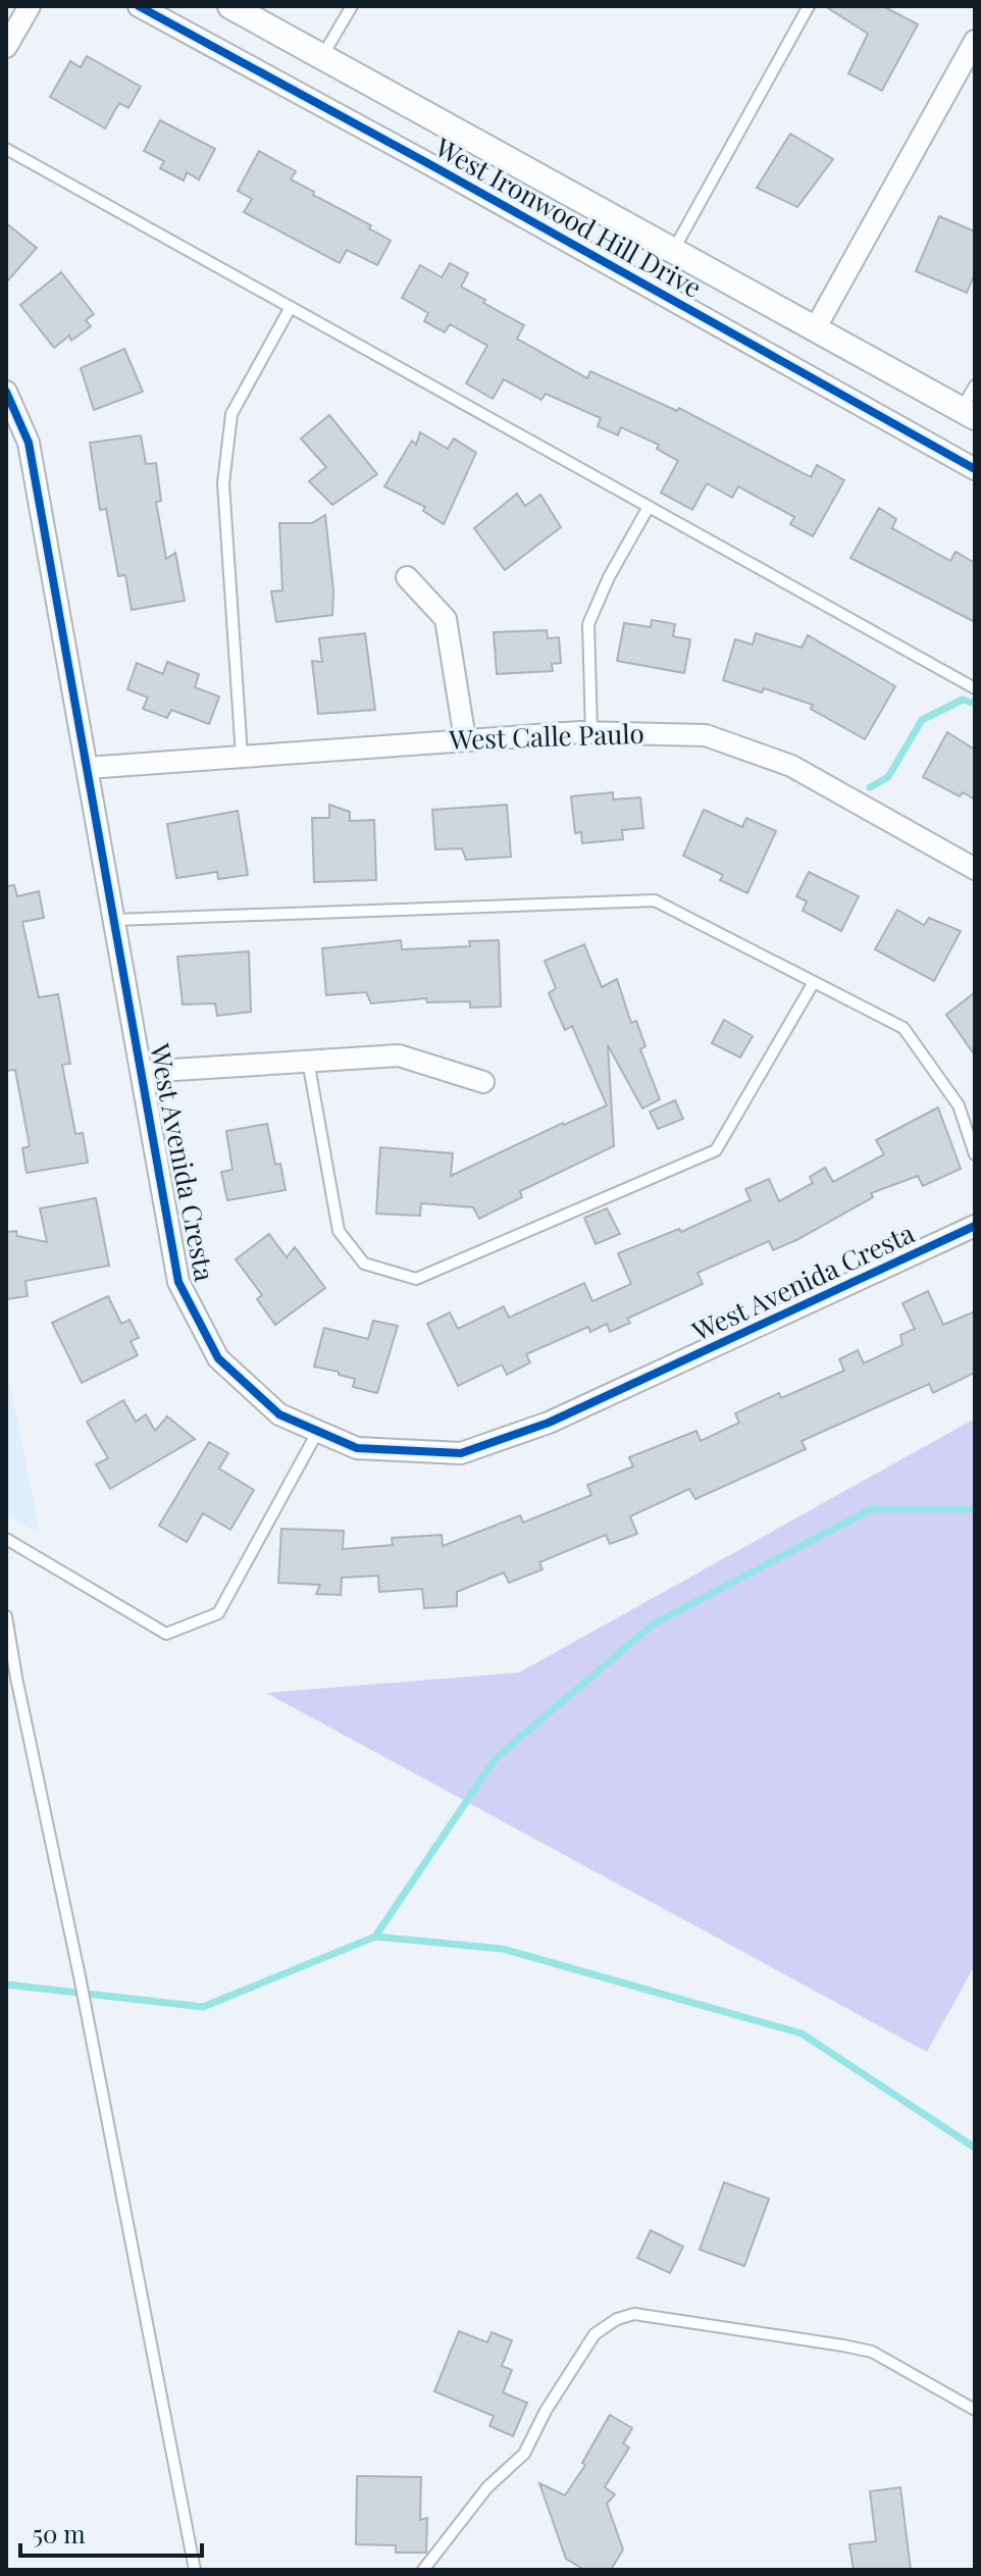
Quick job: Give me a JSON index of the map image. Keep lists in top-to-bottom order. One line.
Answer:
{"streets":{"street":["West Ironwood Hill Drive","West Calle Paulo","West Avenida Cresta"]},"crossings":[["West Calle Paulo","West Avenida Cresta"]],"scale_bar":"50 m"}
